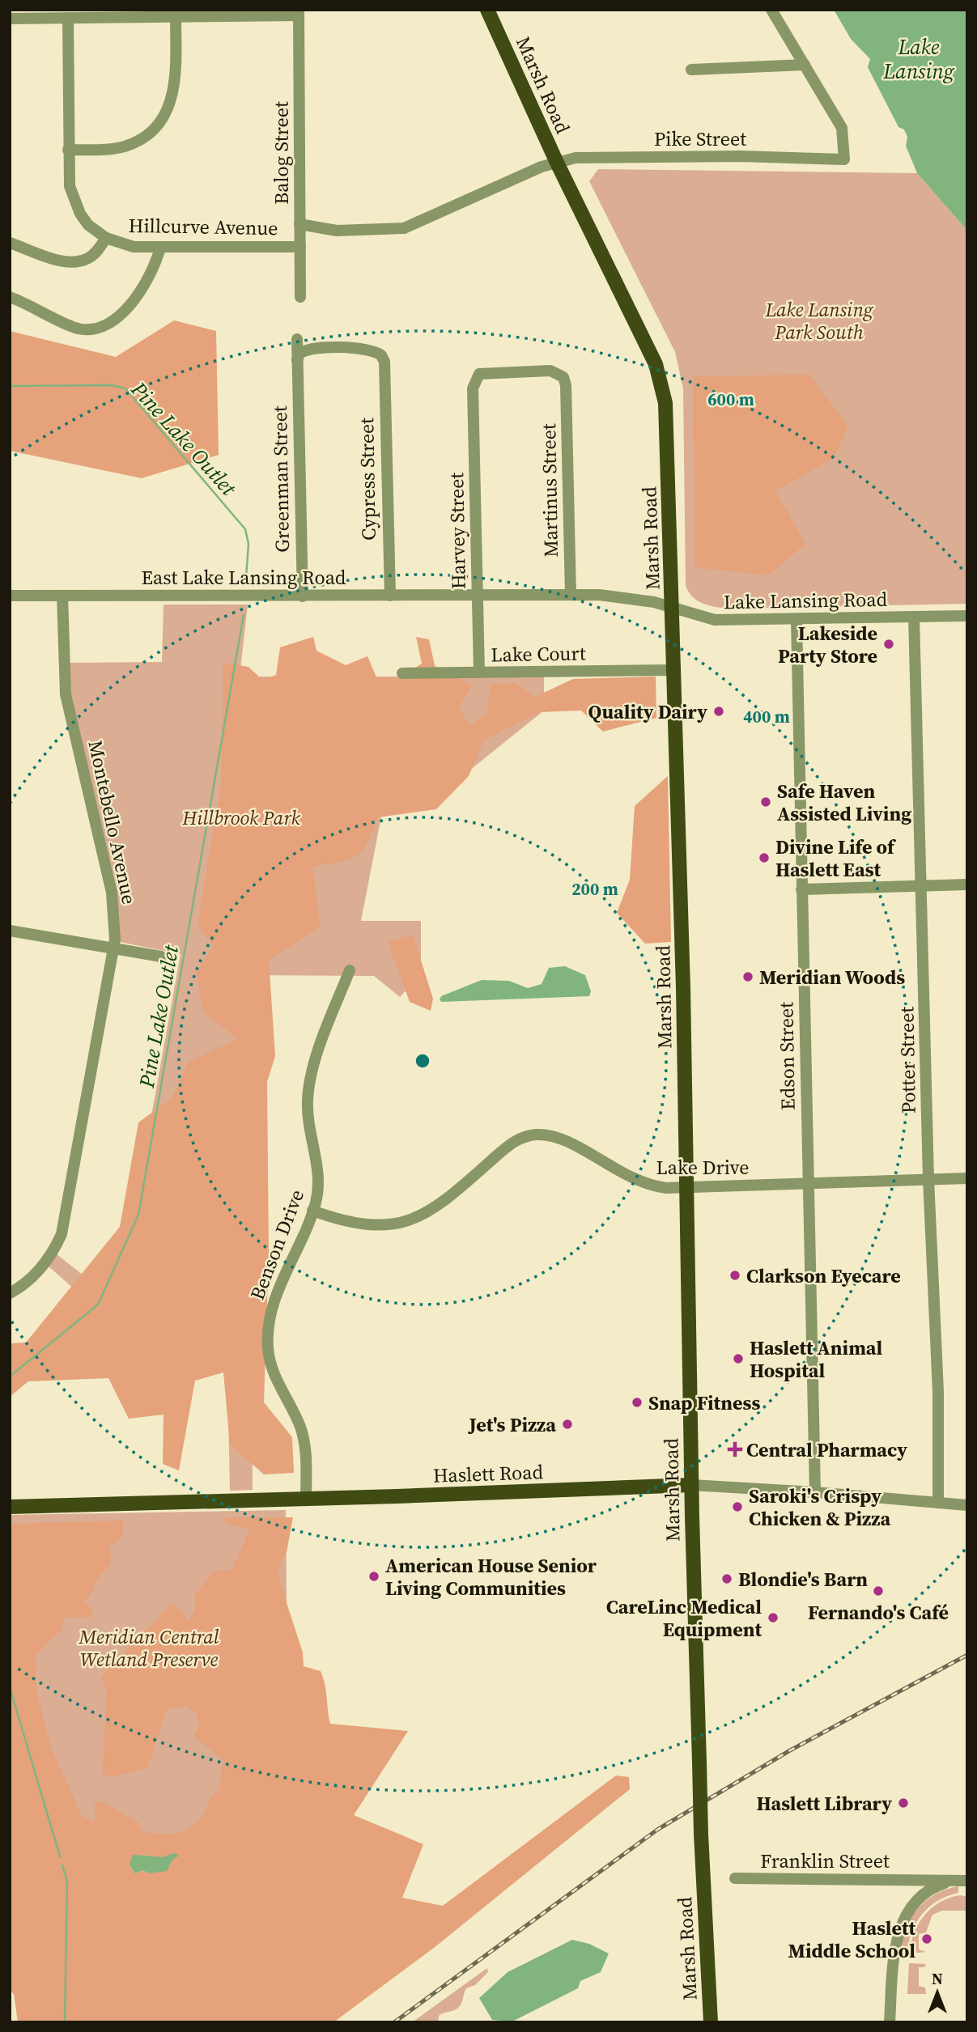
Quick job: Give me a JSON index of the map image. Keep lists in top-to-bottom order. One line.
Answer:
{"streets":{"main road":["Marsh Road","Haslett Road"],"street":["Pike Street","Balog Street","Hillcurve Avenue","Greenman Street","Cypress Street","Martinus Street","Harvey Street","East Lake Lansing Road","Lake Lansing Road","Lake Court","Montebello Avenue","Edson Street","Potter Street","Lake Drive","Benson Drive","Franklin Street"]},"crossings":[["Marsh Road","Pike Street"],["Marsh Road","Hillcurve Avenue"],["Marsh Road","Lake Lansing Road"],["Marsh Road","Lake Court"],["Marsh Road","Lake Drive"],["Marsh Road","Haslett Road"],["Pike Street","Hillcurve Avenue"],["Balog Street","Hillcurve Avenue"],["Greenman Street","Cypress Street"],["Greenman Street","East Lake Lansing Road"],["Cypress Street","East Lake Lansing Road"],["Martinus Street","Harvey Street"],["Martinus Street","Lake Lansing Road"],["Harvey Street","East Lake Lansing Road"],["Harvey Street","Lake Lansing Road"],["Harvey Street","Lake Court"],["East Lake Lansing Road","Lake Lansing Road"],["East Lake Lansing Road","Montebello Avenue"],["Lake Lansing Road","Edson Street"],["Lake Lansing Road","Potter Street"],["Edson Street","Lake Drive"],["Edson Street","Haslett Road"],["Potter Street","Lake Drive"],["Potter Street","Haslett Road"],["Lake Drive","Benson Drive"],["Benson Drive","Haslett Road"]],"water":["Lake Lansing","Pine Lake Outlet"],"parks":["Lake Lansing Park South","Hillbrook Park","Meridian Central Wetland Preserve"],"places":{"other":["Lakeside Party Store","Quality Dairy","Safe Haven Assisted Living","Divine Life of Haslett East","Meridian Woods","Clarkson Eyecare","Haslett Animal Hospital","Snap Fitness","Jet's Pizza","Saroki's Crispy Chicken & Pizza","American House Senior Living Communities","Blondie's Barn","Fernando's Café","CareLinc Medical Equipment","Haslett Library","Haslett Middle School"],"health":["Central Pharmacy"]},"north":"top","rings":["600 m","400 m","200 m"]}
